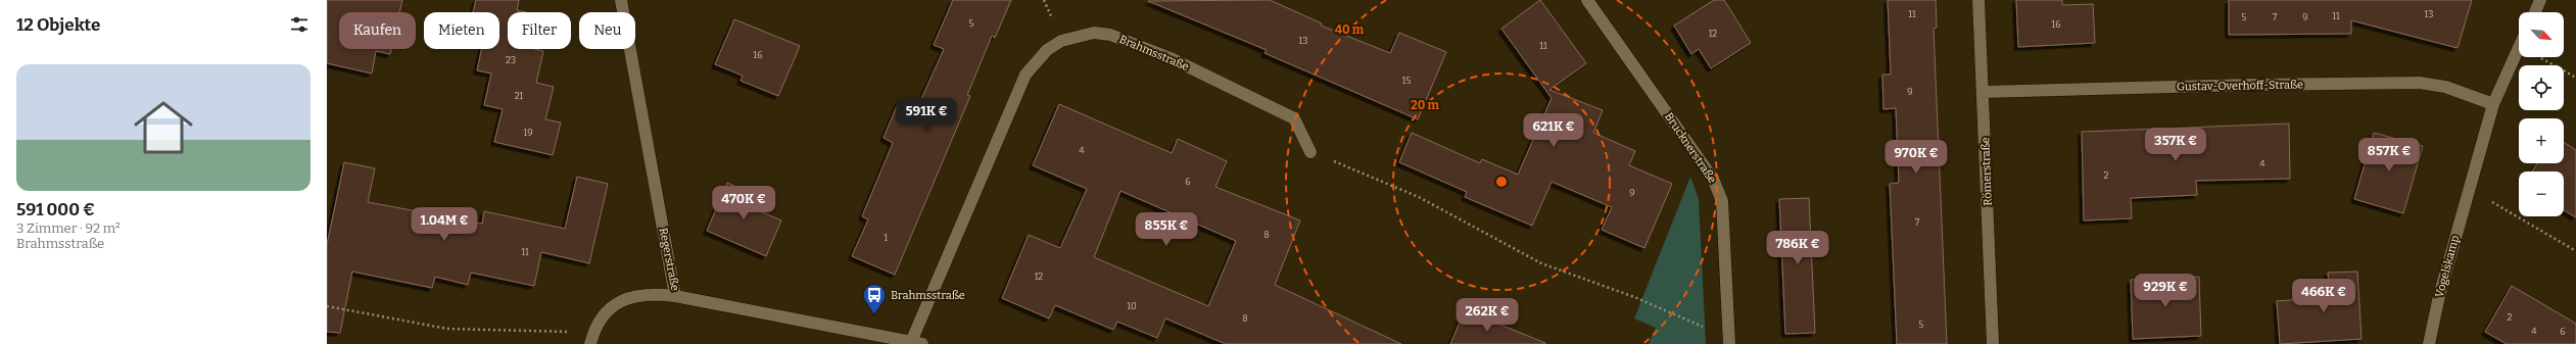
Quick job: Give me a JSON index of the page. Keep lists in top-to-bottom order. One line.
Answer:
{"streets":{"street":["Brahmsstraße","Gustav-Overhoff-Straße","Brucknerstraße","Römerstraße","Regerstraße","Vogelskamp"]},"crossings":[["Brahmsstraße","Regerstraße"],["Gustav-Overhoff-Straße","Römerstraße"],["Gustav-Overhoff-Straße","Vogelskamp"]],"places":{"bus stop":["Brahmsstraße"]},"house_numbers":["11","13","11","5","7","9","5","16","12","13","11","16","23","15","9","21","19","4","4","2","6","9","7","8","1","11","12","10","2","8","5","4","6"],"north":"bottom right","page":{"heading":"12 Objekte","map_buttons":["+","−"],"chip":["Kaufen","Mieten","Filter","Neu"],"list":[{"name":"591 000 €","note":"3 Zimmer · 92 m² · Brahmsstraße"}],"price":["591K €","621K €","357K €","857K €","970K €","470K €","1.04M €","855K €","786K €","929K €","466K €","262K €"]},"rings":["40 m","20 m"]}
